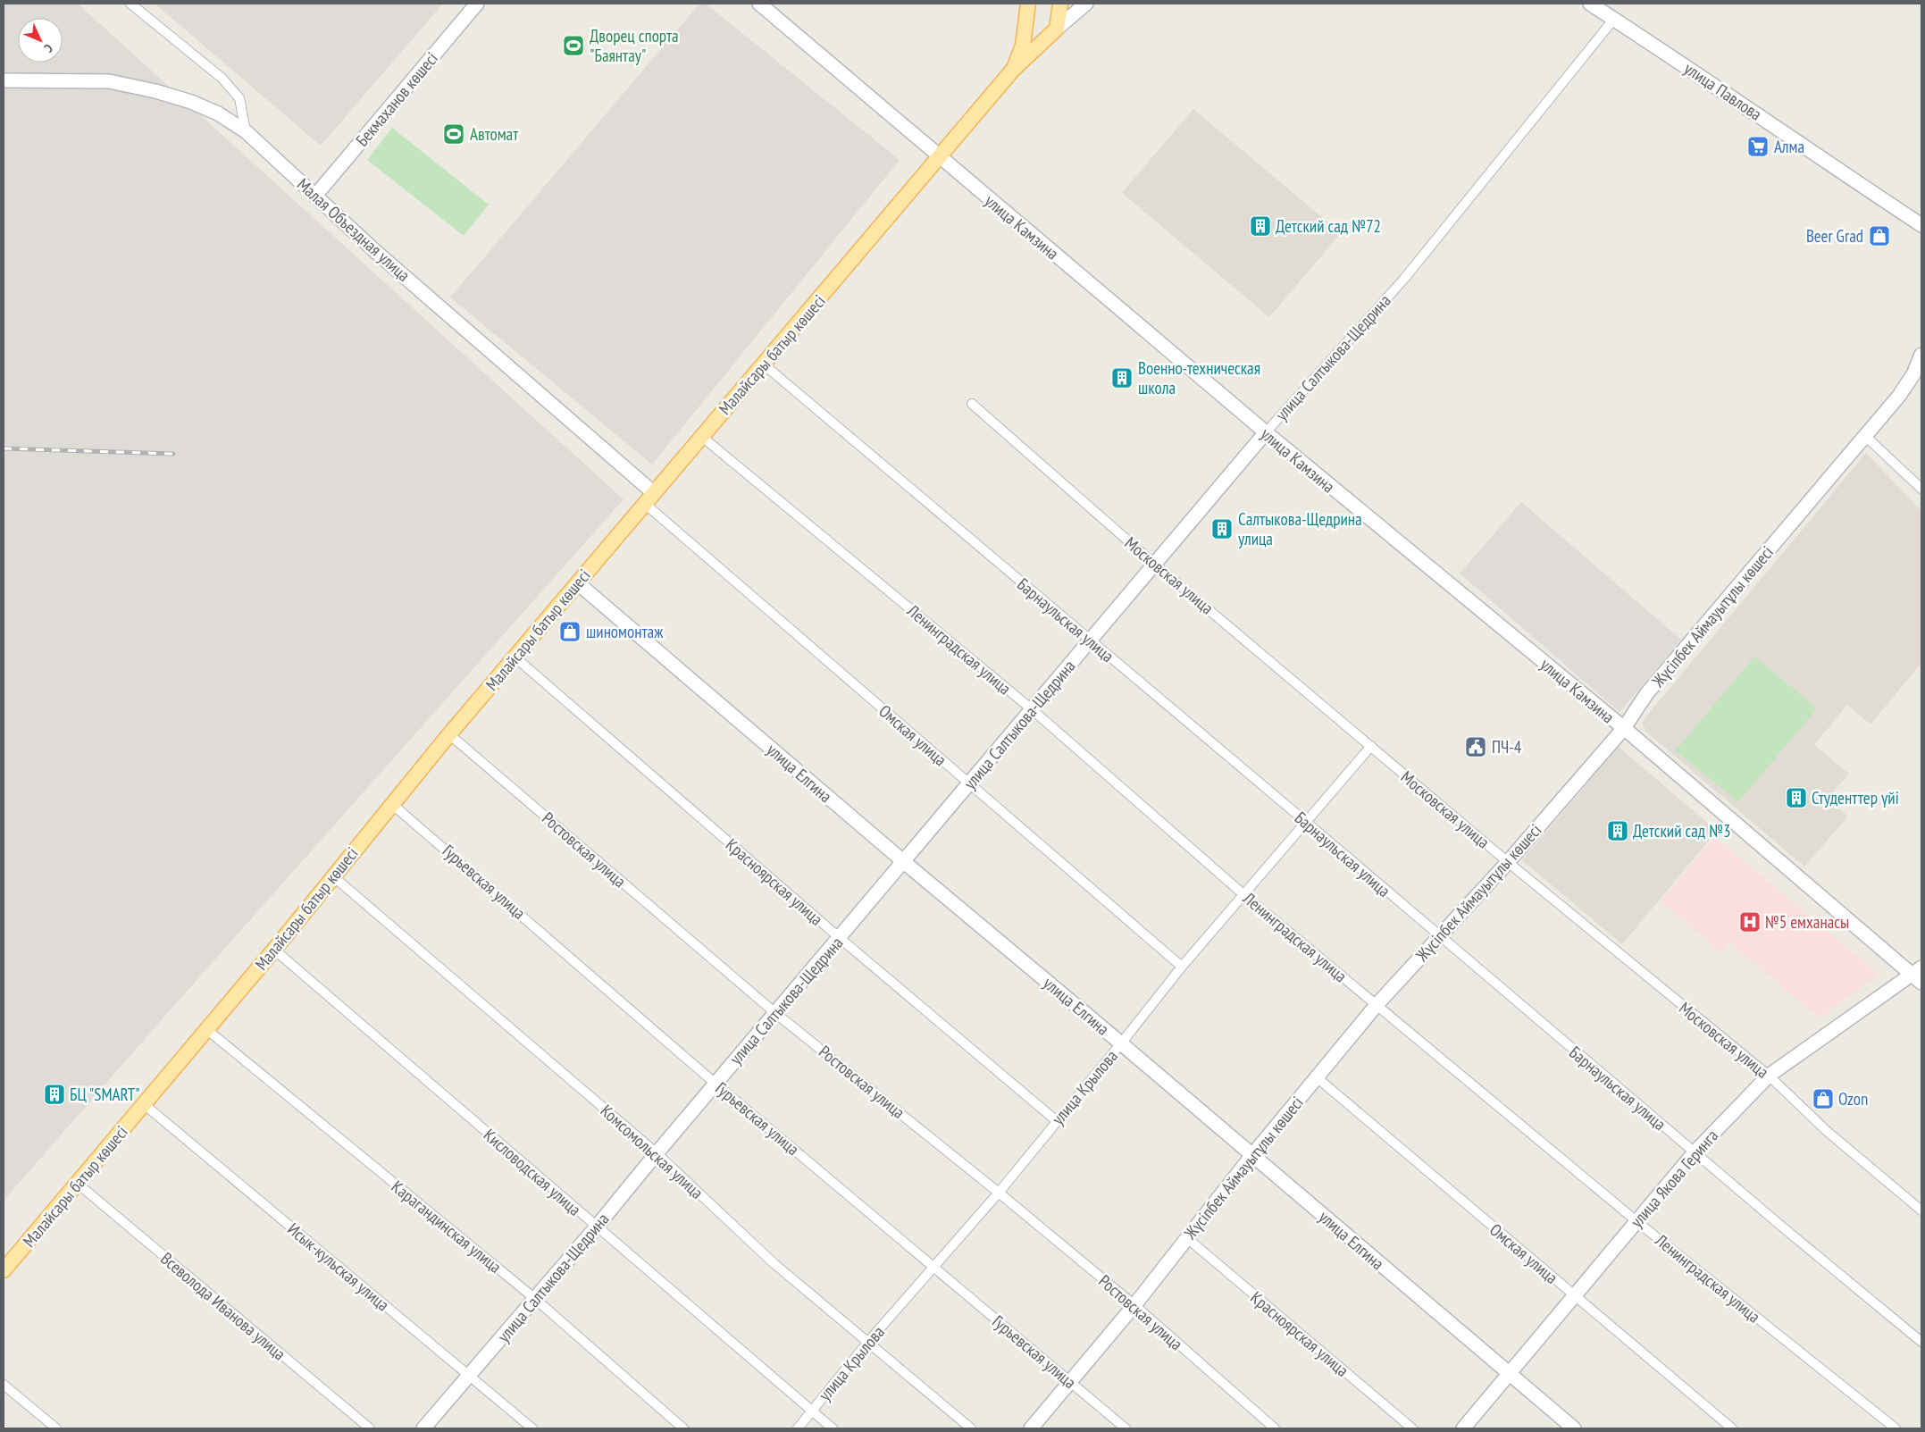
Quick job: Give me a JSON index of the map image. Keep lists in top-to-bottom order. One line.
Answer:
{"streets":{"main road":["Малайсары батыр көшесі"],"street":["улица Павлова","Бекмаханов көшесі","улица Камзина","Малая Объездная улица","улица Салтыкова-Щедрина","Московская улица","Жүсіпбек Аймауытұлы көшесі","Барнаульская улица","Ленинградская улица","Омская улица","улица Елгина","Ростовская улица","Гурьевская улица","Красноярская улица","улица Крылова","Комсомольская улица","Кисловодская улица","улица Якова Геринга","Карагандинская улица","Исык-кульская улица","Всеволода Иванова улица"]},"crossings":[["улица Павлова","улица Салтыкова-Щедрина"],["Бекмаханов көшесі","Малая Объездная улица"],["улица Камзина","Малайсары батыр көшесі"],["улица Камзина","улица Салтыкова-Щедрина"],["улица Камзина","Жүсіпбек Аймауытұлы көшесі"],["улица Камзина","улица Якова Геринга"],["Малая Объездная улица","Малайсары батыр көшесі"],["Малая Объездная улица","Омская улица"],["Малайсары батыр көшесі","Барнаульская улица"],["Малайсары батыр көшесі","Ленинградская улица"],["Малайсары батыр көшесі","Омская улица"],["Малайсары батыр көшесі","улица Елгина"],["Малайсары батыр көшесі","Ростовская улица"],["Малайсары батыр көшесі","Гурьевская улица"],["Малайсары батыр көшесі","Красноярская улица"],["Малайсары батыр көшесі","Комсомольская улица"],["Малайсары батыр көшесі","Кисловодская улица"],["Малайсары батыр көшесі","Карагандинская улица"],["Малайсары батыр көшесі","Исык-кульская улица"],["Малайсары батыр көшесі","Всеволода Иванова улица"],["улица Салтыкова-Щедрина","Московская улица"],["улица Салтыкова-Щедрина","Барнаульская улица"],["улица Салтыкова-Щедрина","Ленинградская улица"],["улица Салтыкова-Щедрина","Омская улица"],["улица Салтыкова-Щедрина","улица Елгина"],["улица Салтыкова-Щедрина","Ростовская улица"],["улица Салтыкова-Щедрина","Гурьевская улица"],["улица Салтыкова-Щедрина","Красноярская улица"],["улица Салтыкова-Щедрина","Комсомольская улица"],["улица Салтыкова-Щедрина","Кисловодская улица"],["улица Салтыкова-Щедрина","Карагандинская улица"],["улица Салтыкова-Щедрина","Исык-кульская улица"],["Московская улица","Жүсіпбек Аймауытұлы көшесі"],["Московская улица","улица Крылова"],["Московская улица","улица Якова Геринга"],["Жүсіпбек Аймауытұлы көшесі","Барнаульская улица"],["Жүсіпбек Аймауытұлы көшесі","Ленинградская улица"],["Жүсіпбек Аймауытұлы көшесі","Омская улица"],["Жүсіпбек Аймауытұлы көшесі","улица Елгина"],["Жүсіпбек Аймауытұлы көшесі","Ростовская улица"],["Жүсіпбек Аймауытұлы көшесі","Гурьевская улица"],["Жүсіпбек Аймауытұлы көшесі","Красноярская улица"],["Барнаульская улица","улица Крылова"],["Барнаульская улица","улица Якова Геринга"],["Ленинградская улица","улица Крылова"],["Ленинградская улица","улица Якова Геринга"],["Омская улица","улица Крылова"],["Омская улица","улица Якова Геринга"],["улица Елгина","улица Крылова"],["улица Елгина","улица Якова Геринга"],["Ростовская улица","улица Крылова"],["Гурьевская улица","улица Крылова"],["Красноярская улица","улица Крылова"],["улица Крылова","Комсомольская улица"],["улица Крылова","Кисловодская улица"]],"places":{"sports":["Дворец спорта \"Баянтау\"","Автомат"],"supermarket":["Алма"],"building":["Детский сад №72","Военно-техническая школа","Салтыкова-Щедрина улица","Студенттер үйі","Детский сад №3","БЦ \"SMART\""],"shop":["Beer Grad","шиномонтаж","Ozon"],"public building":["ПЧ-4"],"hospital":["№5 емханасы"]},"north":"bottom right"}
